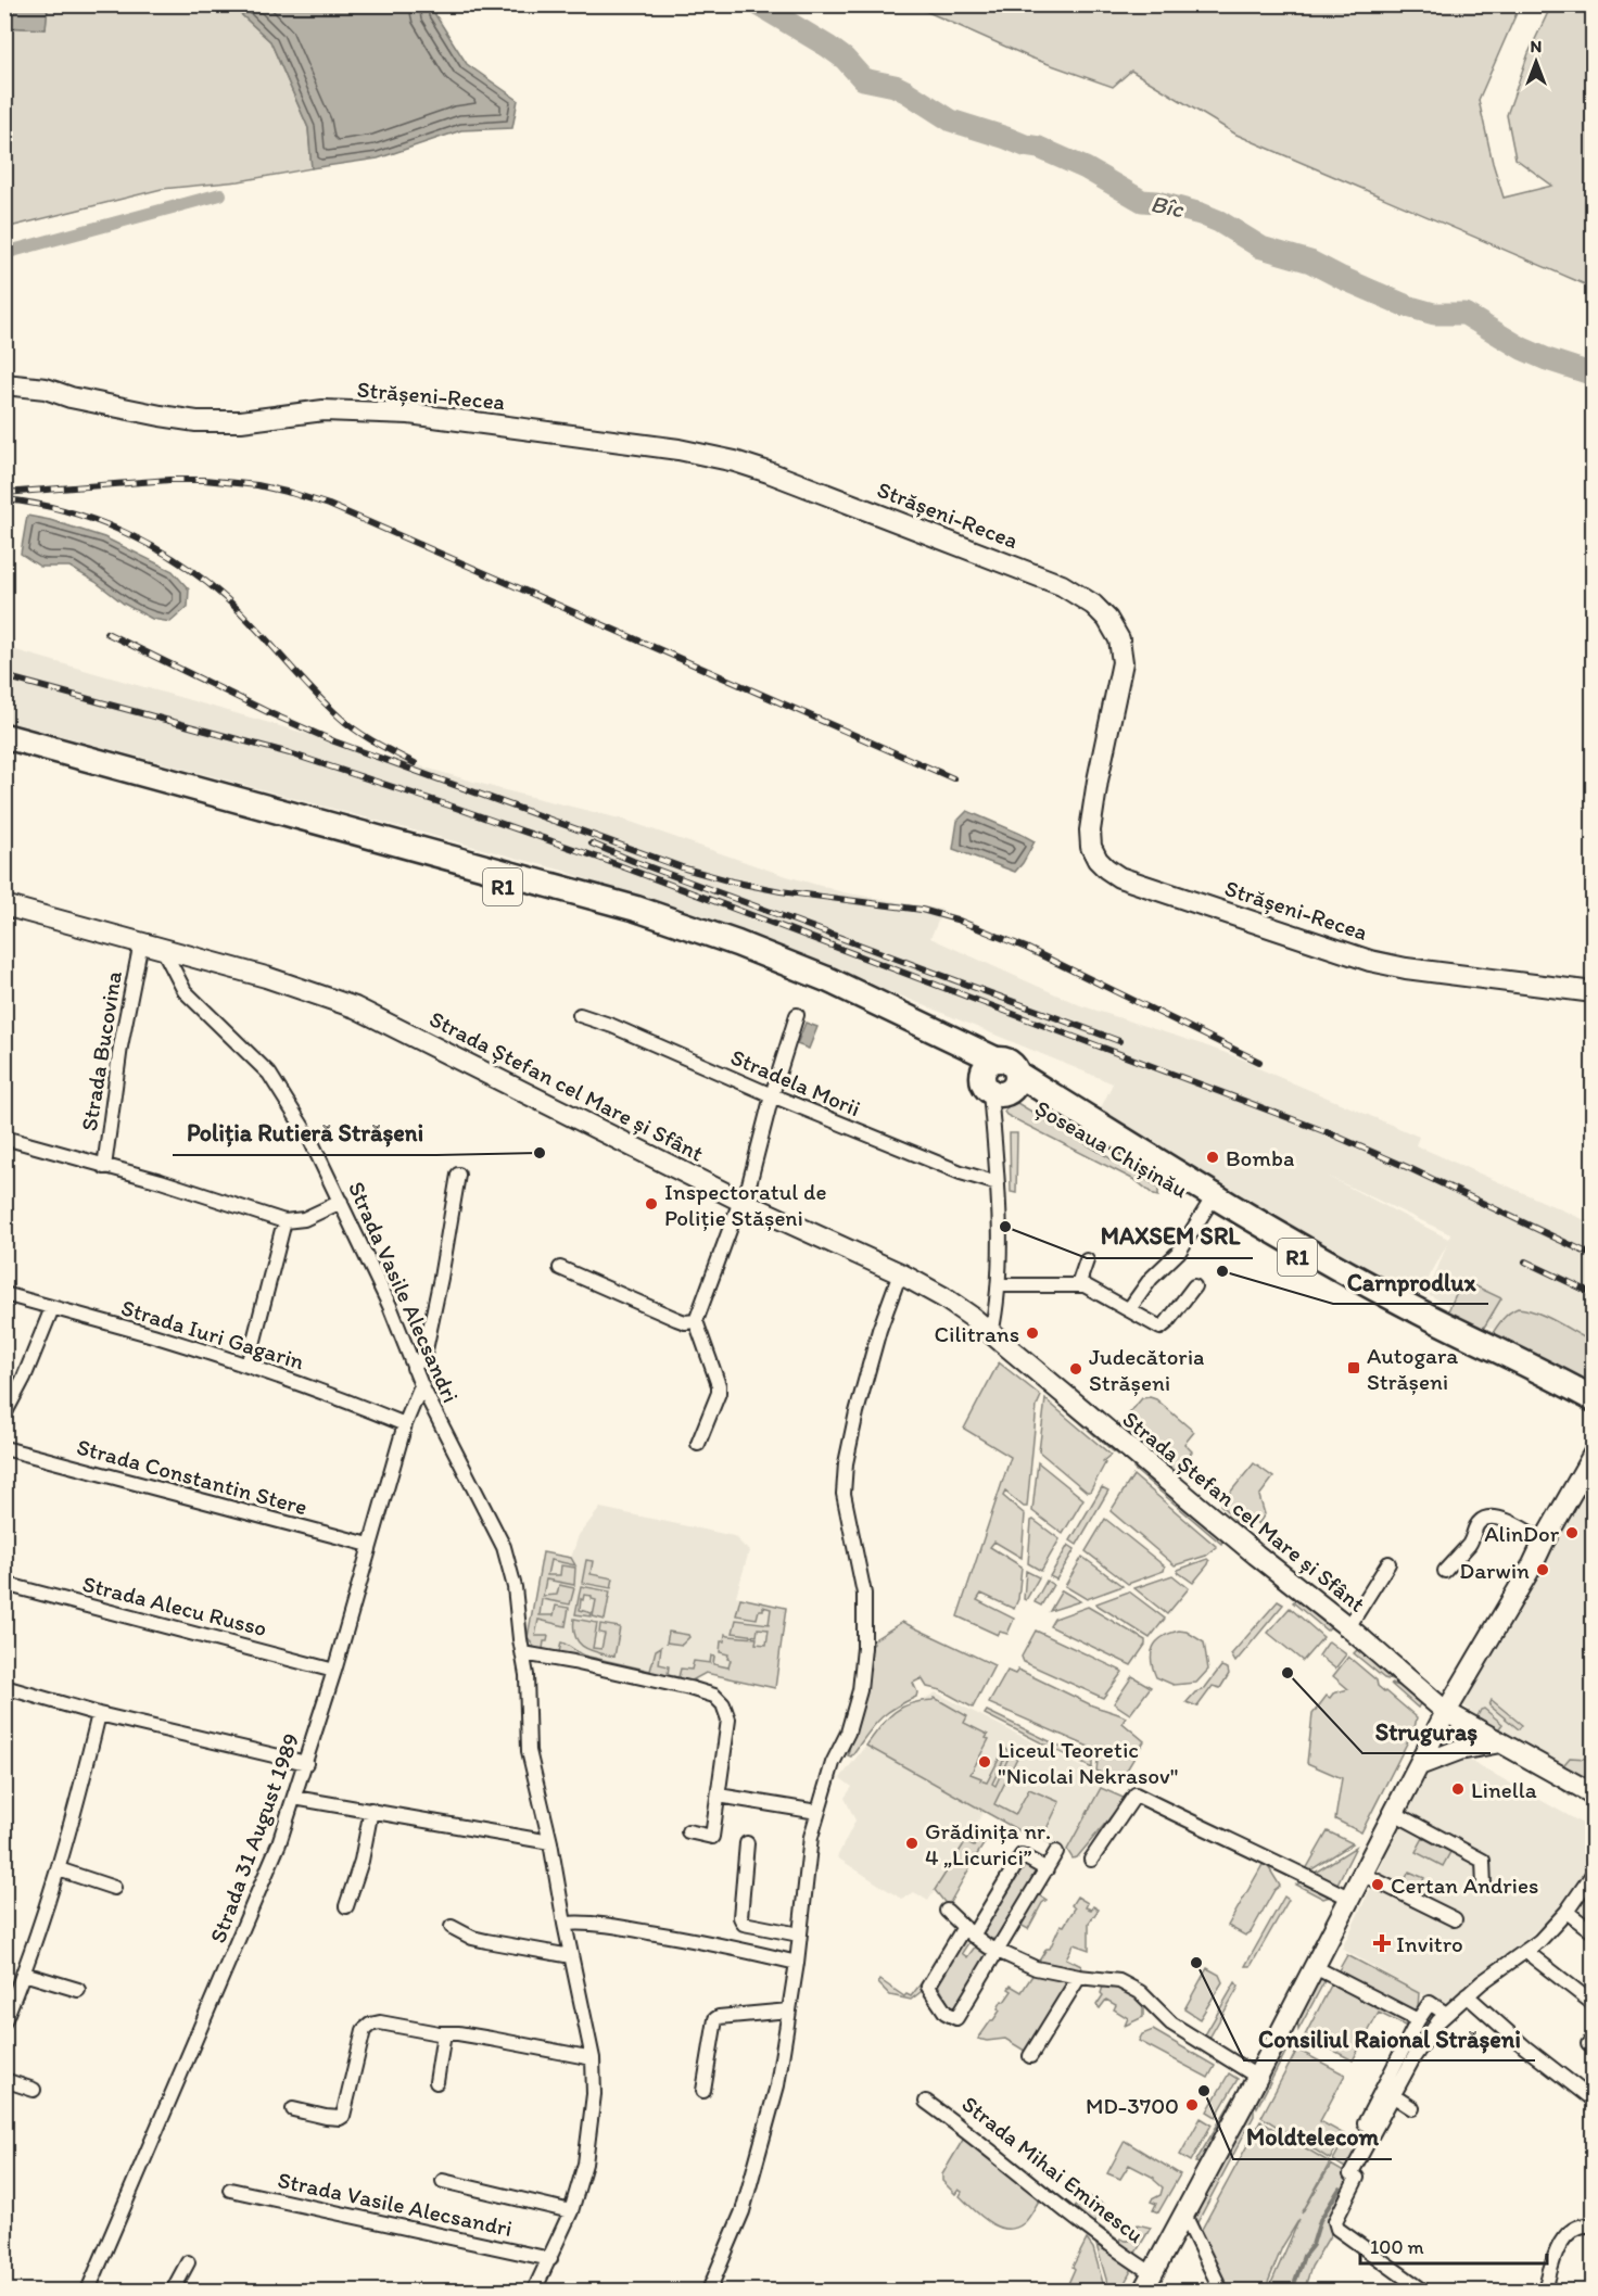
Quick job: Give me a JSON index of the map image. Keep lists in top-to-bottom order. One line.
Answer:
{"streets":{"highway":["R1","Șoseaua Chișinău"],"main road":["Strășeni-Recea","Strada Ștefan cel Mare și Sfânt","Strada Mihai Eminescu"],"street":["Strada Bucovina","Stradela Morii","Strada Vasile Alecsandri","Strada Iuri Gagarin","Strada Constantin Stere","Strada Alecu Russo","Strada 31 August 1989"]},"crossings":[["R1","Șoseaua Chișinău"],["Strada Bucovina","Strada Ștefan cel Mare și Sfânt"],["Strada Ștefan cel Mare și Sfânt","Strada Vasile Alecsandri"],["Strada Ștefan cel Mare și Sfânt","Strada Mihai Eminescu"],["Strada Vasile Alecsandri","Strada 31 August 1989"],["Strada Iuri Gagarin","Strada 31 August 1989"],["Strada Constantin Stere","Strada 31 August 1989"],["Strada Alecu Russo","Strada 31 August 1989"]],"water":["Bîc"],"places":{"other":["Poliția Rutieră Strășeni","Bomba","Inspectoratul de Poliție Stășeni","MAXSEM SRL","Carnprodlux","Cilitrans","Judecătoria Strășeni","AlinDor","Darwin","Struguraș","Liceul Teoretic \"Nicolai Nekrasov\"","Linella","Grădinița nr. 4 „Licurici”","Certan Andries","Consiliul Raional Strășeni","Moldtelecom","MD-3700"],"transit":["Autogara Strășeni"],"health":["Invitro"]},"scale_bar":"100 m","north":"top"}
